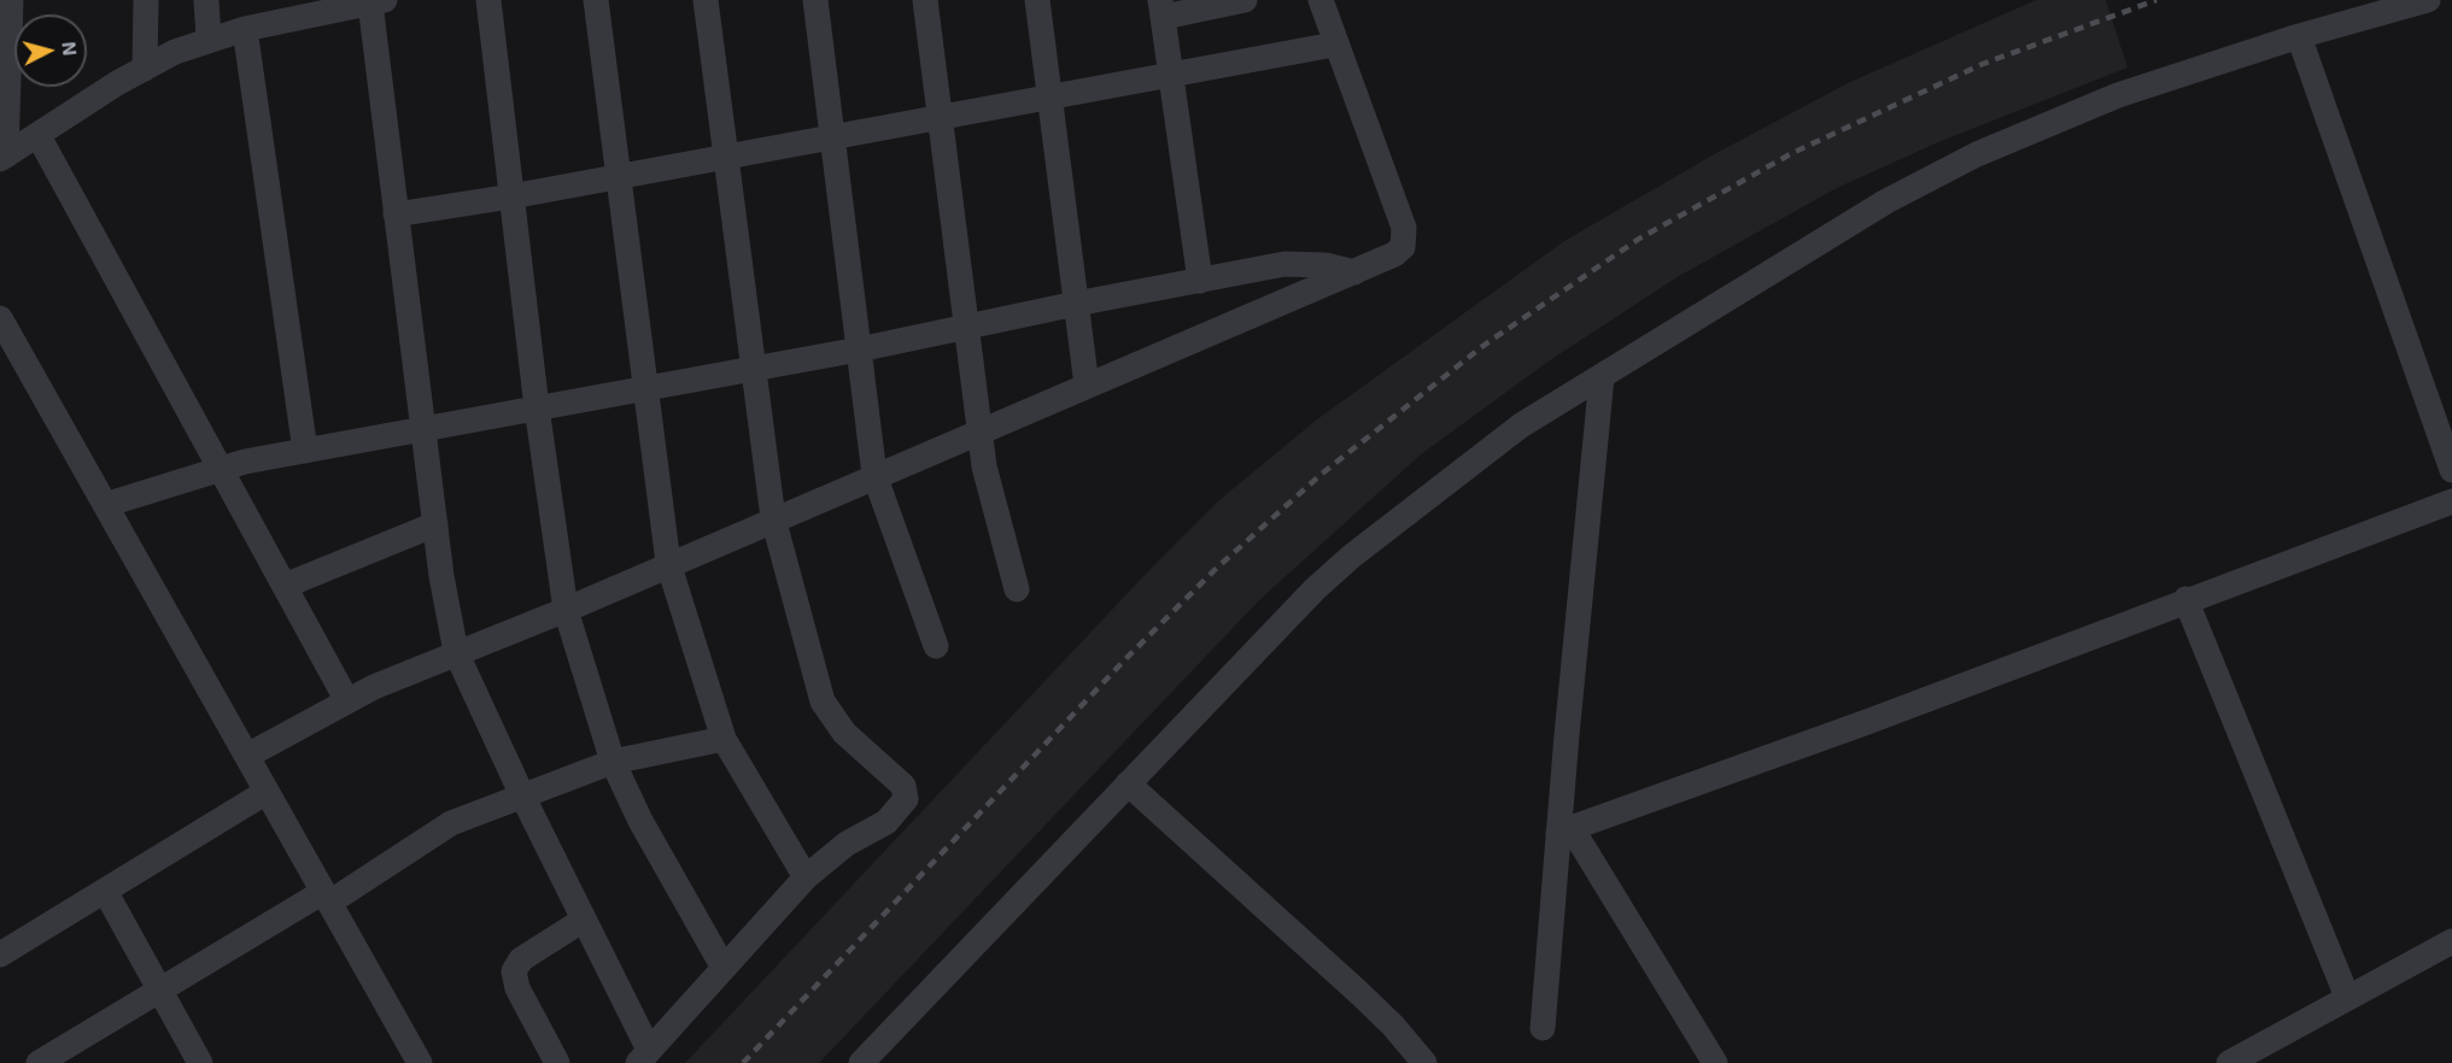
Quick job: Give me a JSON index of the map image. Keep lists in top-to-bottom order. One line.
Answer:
{"north":"right"}
